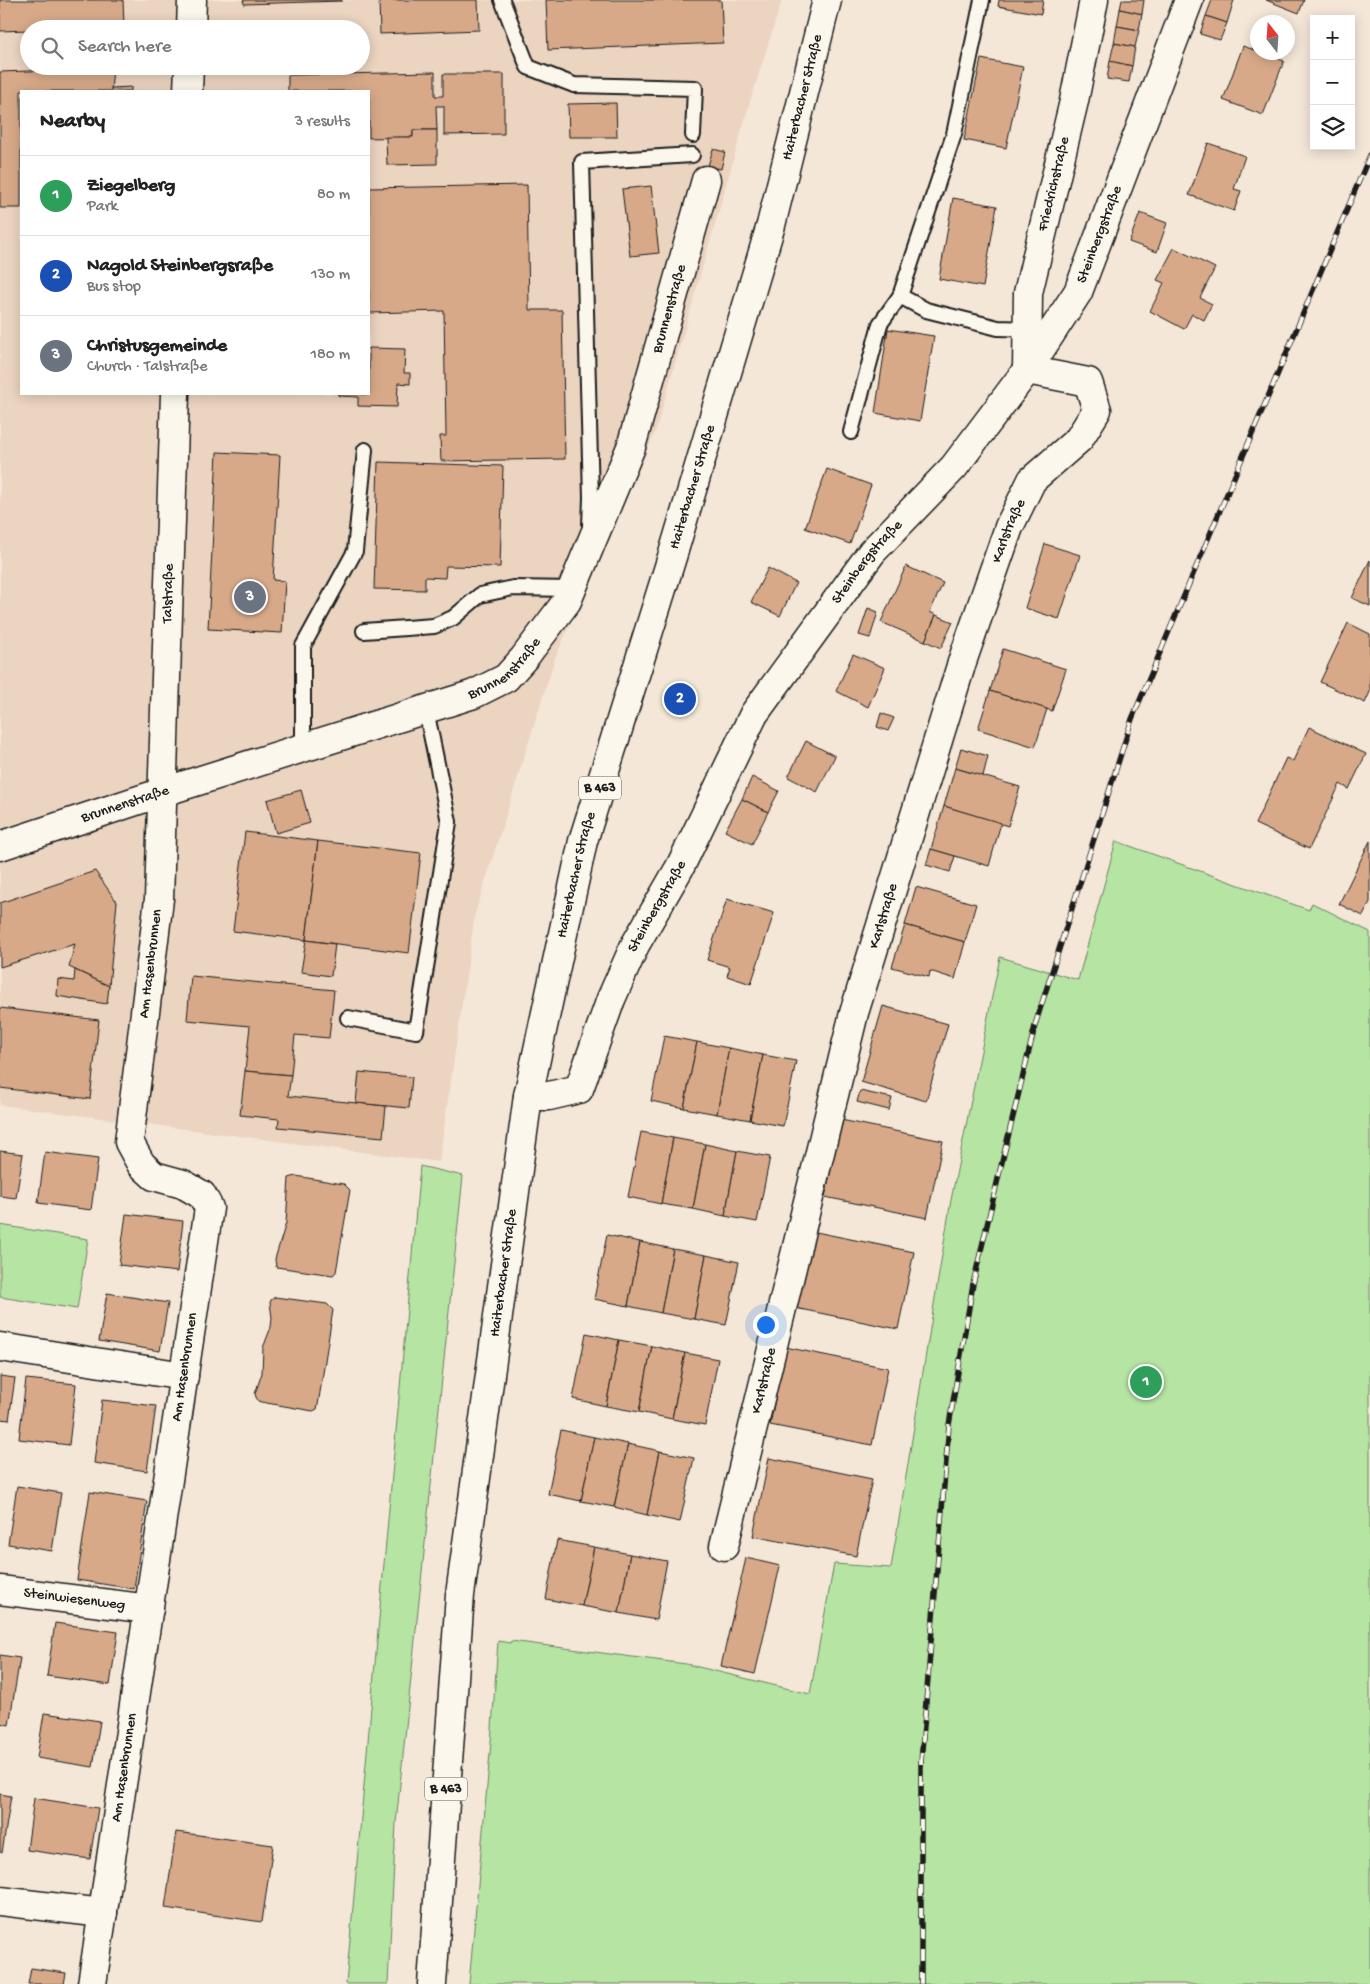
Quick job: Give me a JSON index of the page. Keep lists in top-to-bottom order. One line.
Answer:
{"streets":{"street":["Haiterbacher Straße","Friedrichstraße","Steinbergstraße","Brunnenstraße","Karlstraße","Talstraße","B 463","Am Hasenbrunnen","Steinwiesenweg"]},"crossings":[["Haiterbacher Straße","Steinbergstraße"],["Friedrichstraße","Steinbergstraße"],["Friedrichstraße","Karlstraße"],["Steinbergstraße","Karlstraße"],["Brunnenstraße","Talstraße"],["Brunnenstraße","Am Hasenbrunnen"],["Talstraße","Am Hasenbrunnen"],["Am Hasenbrunnen","Steinwiesenweg"]],"north":"top","page":{"map_buttons":["+","−"],"search":"Search here","heading":["Nearby","3 results"],"list":[{"mark":"1","name":"Ziegelberg","note":"Park","value":"80 m"},{"mark":"2","name":"Nagold Steinbergsraße","note":"Bus stop","value":"130 m"},{"mark":"3","name":"Christusgemeinde","note":"Church · Talstraße","value":"180 m"}],"pins":["3","2","1"]}}
